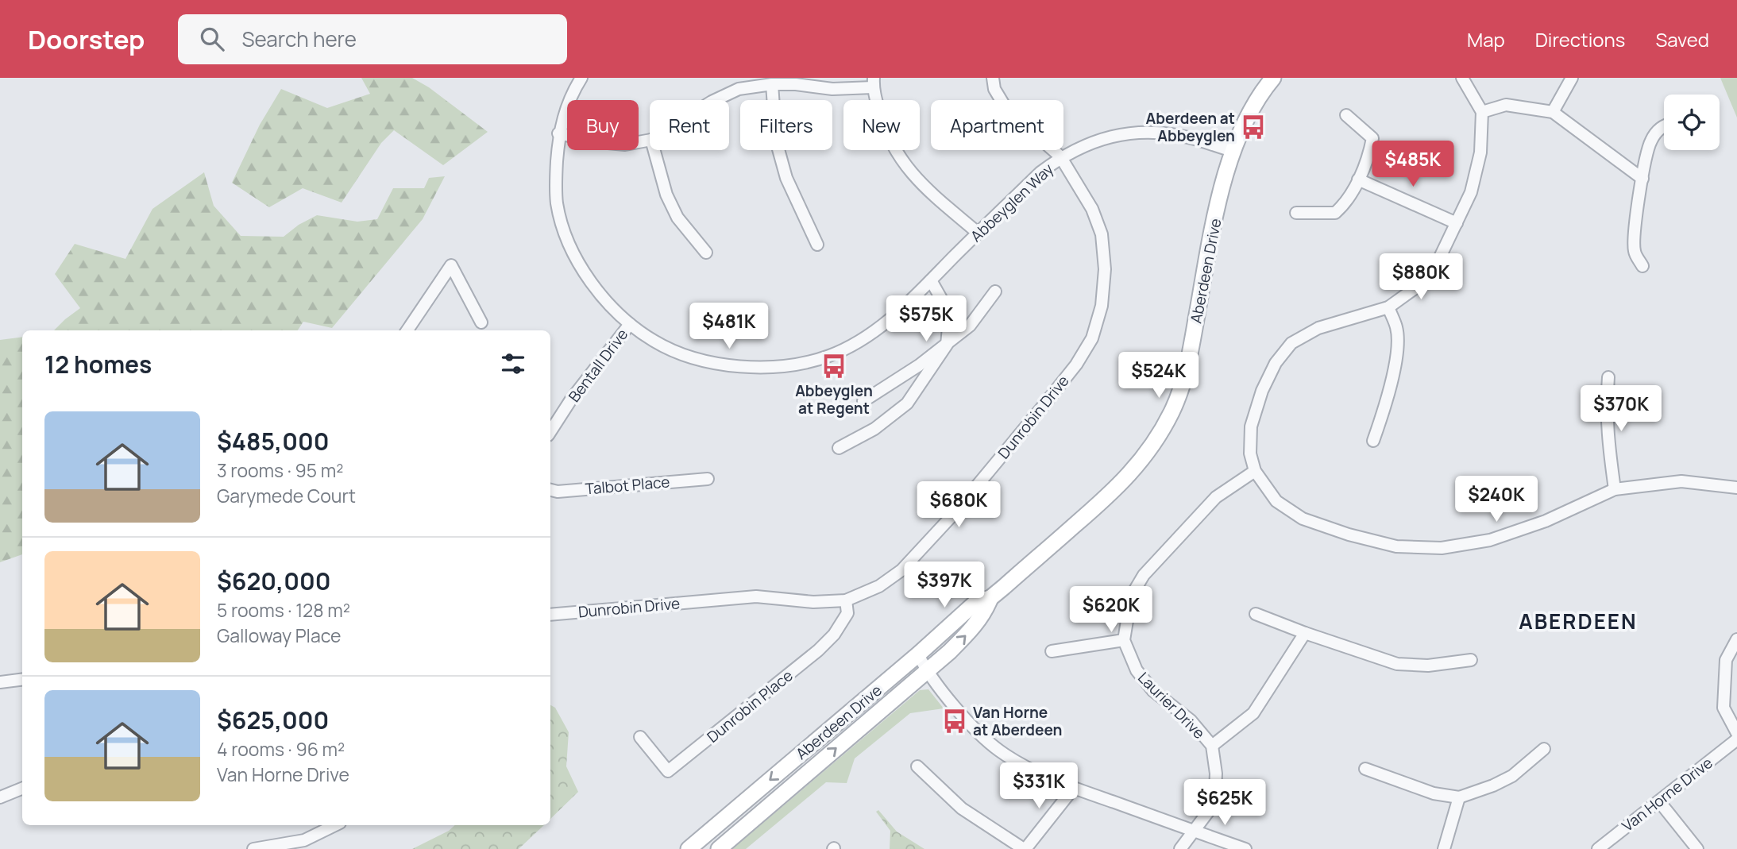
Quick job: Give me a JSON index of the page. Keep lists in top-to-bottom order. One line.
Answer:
{"streets":{"main road":["Aberdeen Drive"],"street":["Abbeyglen Way","Bentall Drive","Dunrobin Drive","Talbot Place","Laurier Drive","Dunrobin Place","Van Horne Drive"]},"crossings":[["Abbeyglen Way","Aberdeen Drive"],["Abbeyglen Way","Bentall Drive"],["Abbeyglen Way","Dunrobin Drive"],["Dunrobin Drive","Dunrobin Place"]],"districts":["ABERDEEN"],"places":{"bus stop":["Aberdeen at Abbeyglen","Abbeyglen at Regent","Van Horne at Aberdeen"]},"page":{"header":"Doorstep","search":"Search here","nav":["Map","Directions","Saved"],"chip":["Buy","Rent","Filters","New","Apartment"],"price":["$485K","$880K","$575K","$481K","$524K","$370K","$240K","$680K","$397K","$620K","$331K","$625K"],"heading":"12 homes","list":[{"name":"$485,000","note":"3 rooms · 95 m² · Garymede Court"},{"name":"$620,000","note":"5 rooms · 128 m² · Galloway Place"},{"name":"$625,000","note":"4 rooms · 96 m² · Van Horne Drive"}]}}
